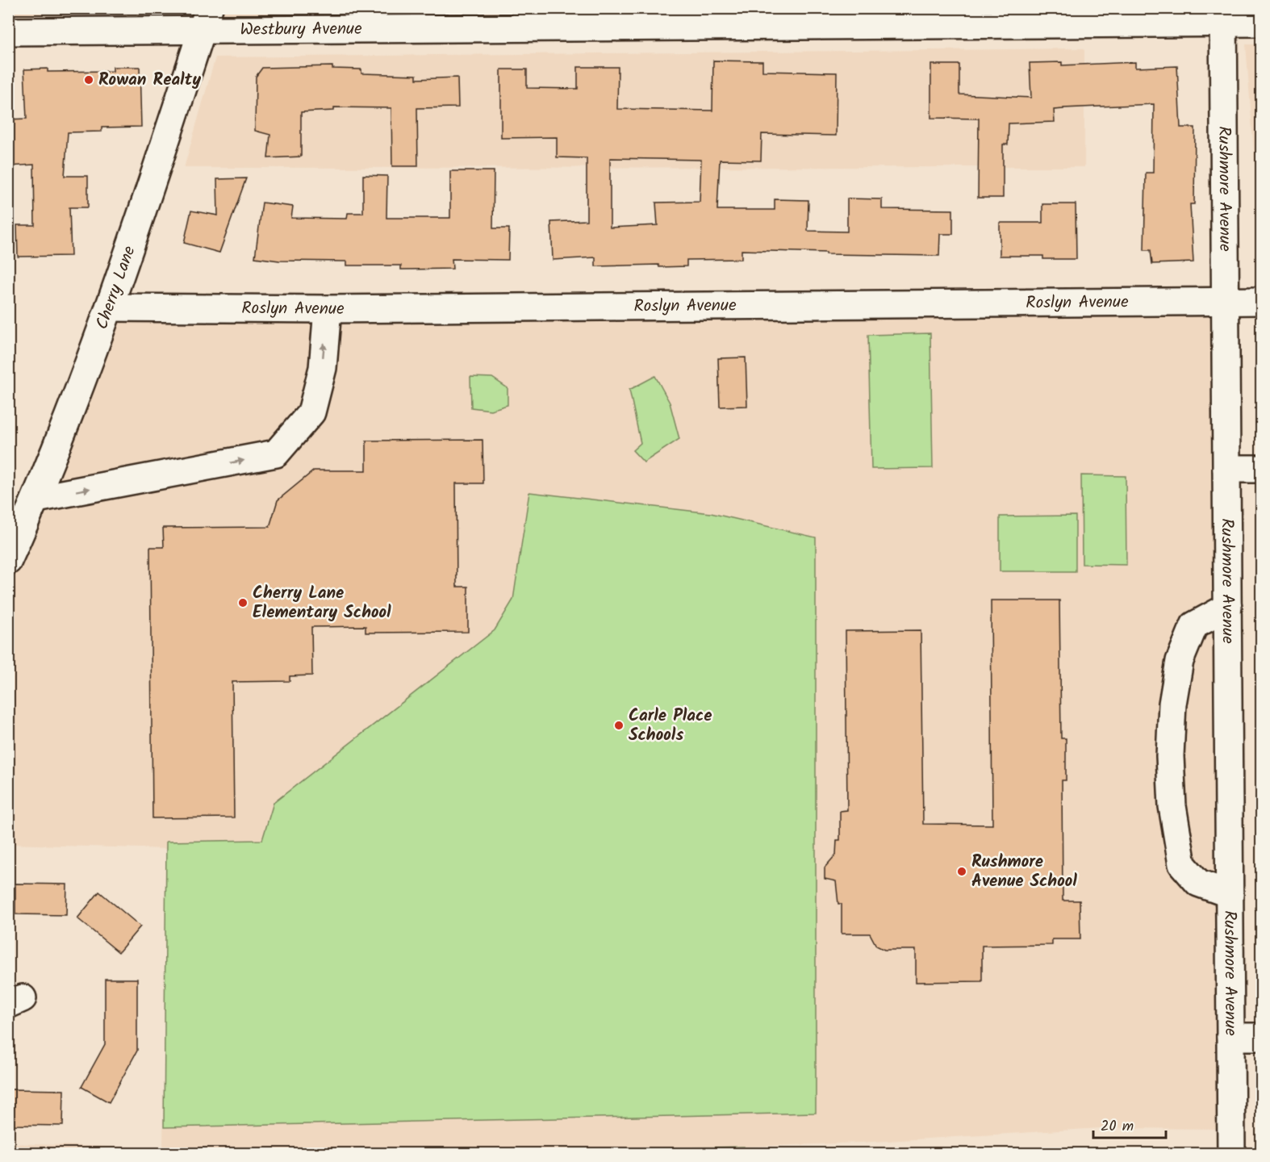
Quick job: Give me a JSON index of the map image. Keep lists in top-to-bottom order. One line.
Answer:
{"streets":{"street":["Westbury Avenue","Rushmore Avenue","Cherry Lane","Roslyn Avenue"]},"crossings":[["Westbury Avenue","Rushmore Avenue"],["Westbury Avenue","Cherry Lane"],["Rushmore Avenue","Roslyn Avenue"],["Cherry Lane","Roslyn Avenue"]],"places":["Rowan Realty","Cherry Lane Elementary School","Carle Place Schools","Rushmore Avenue School"],"scale_bar":"20 m"}
